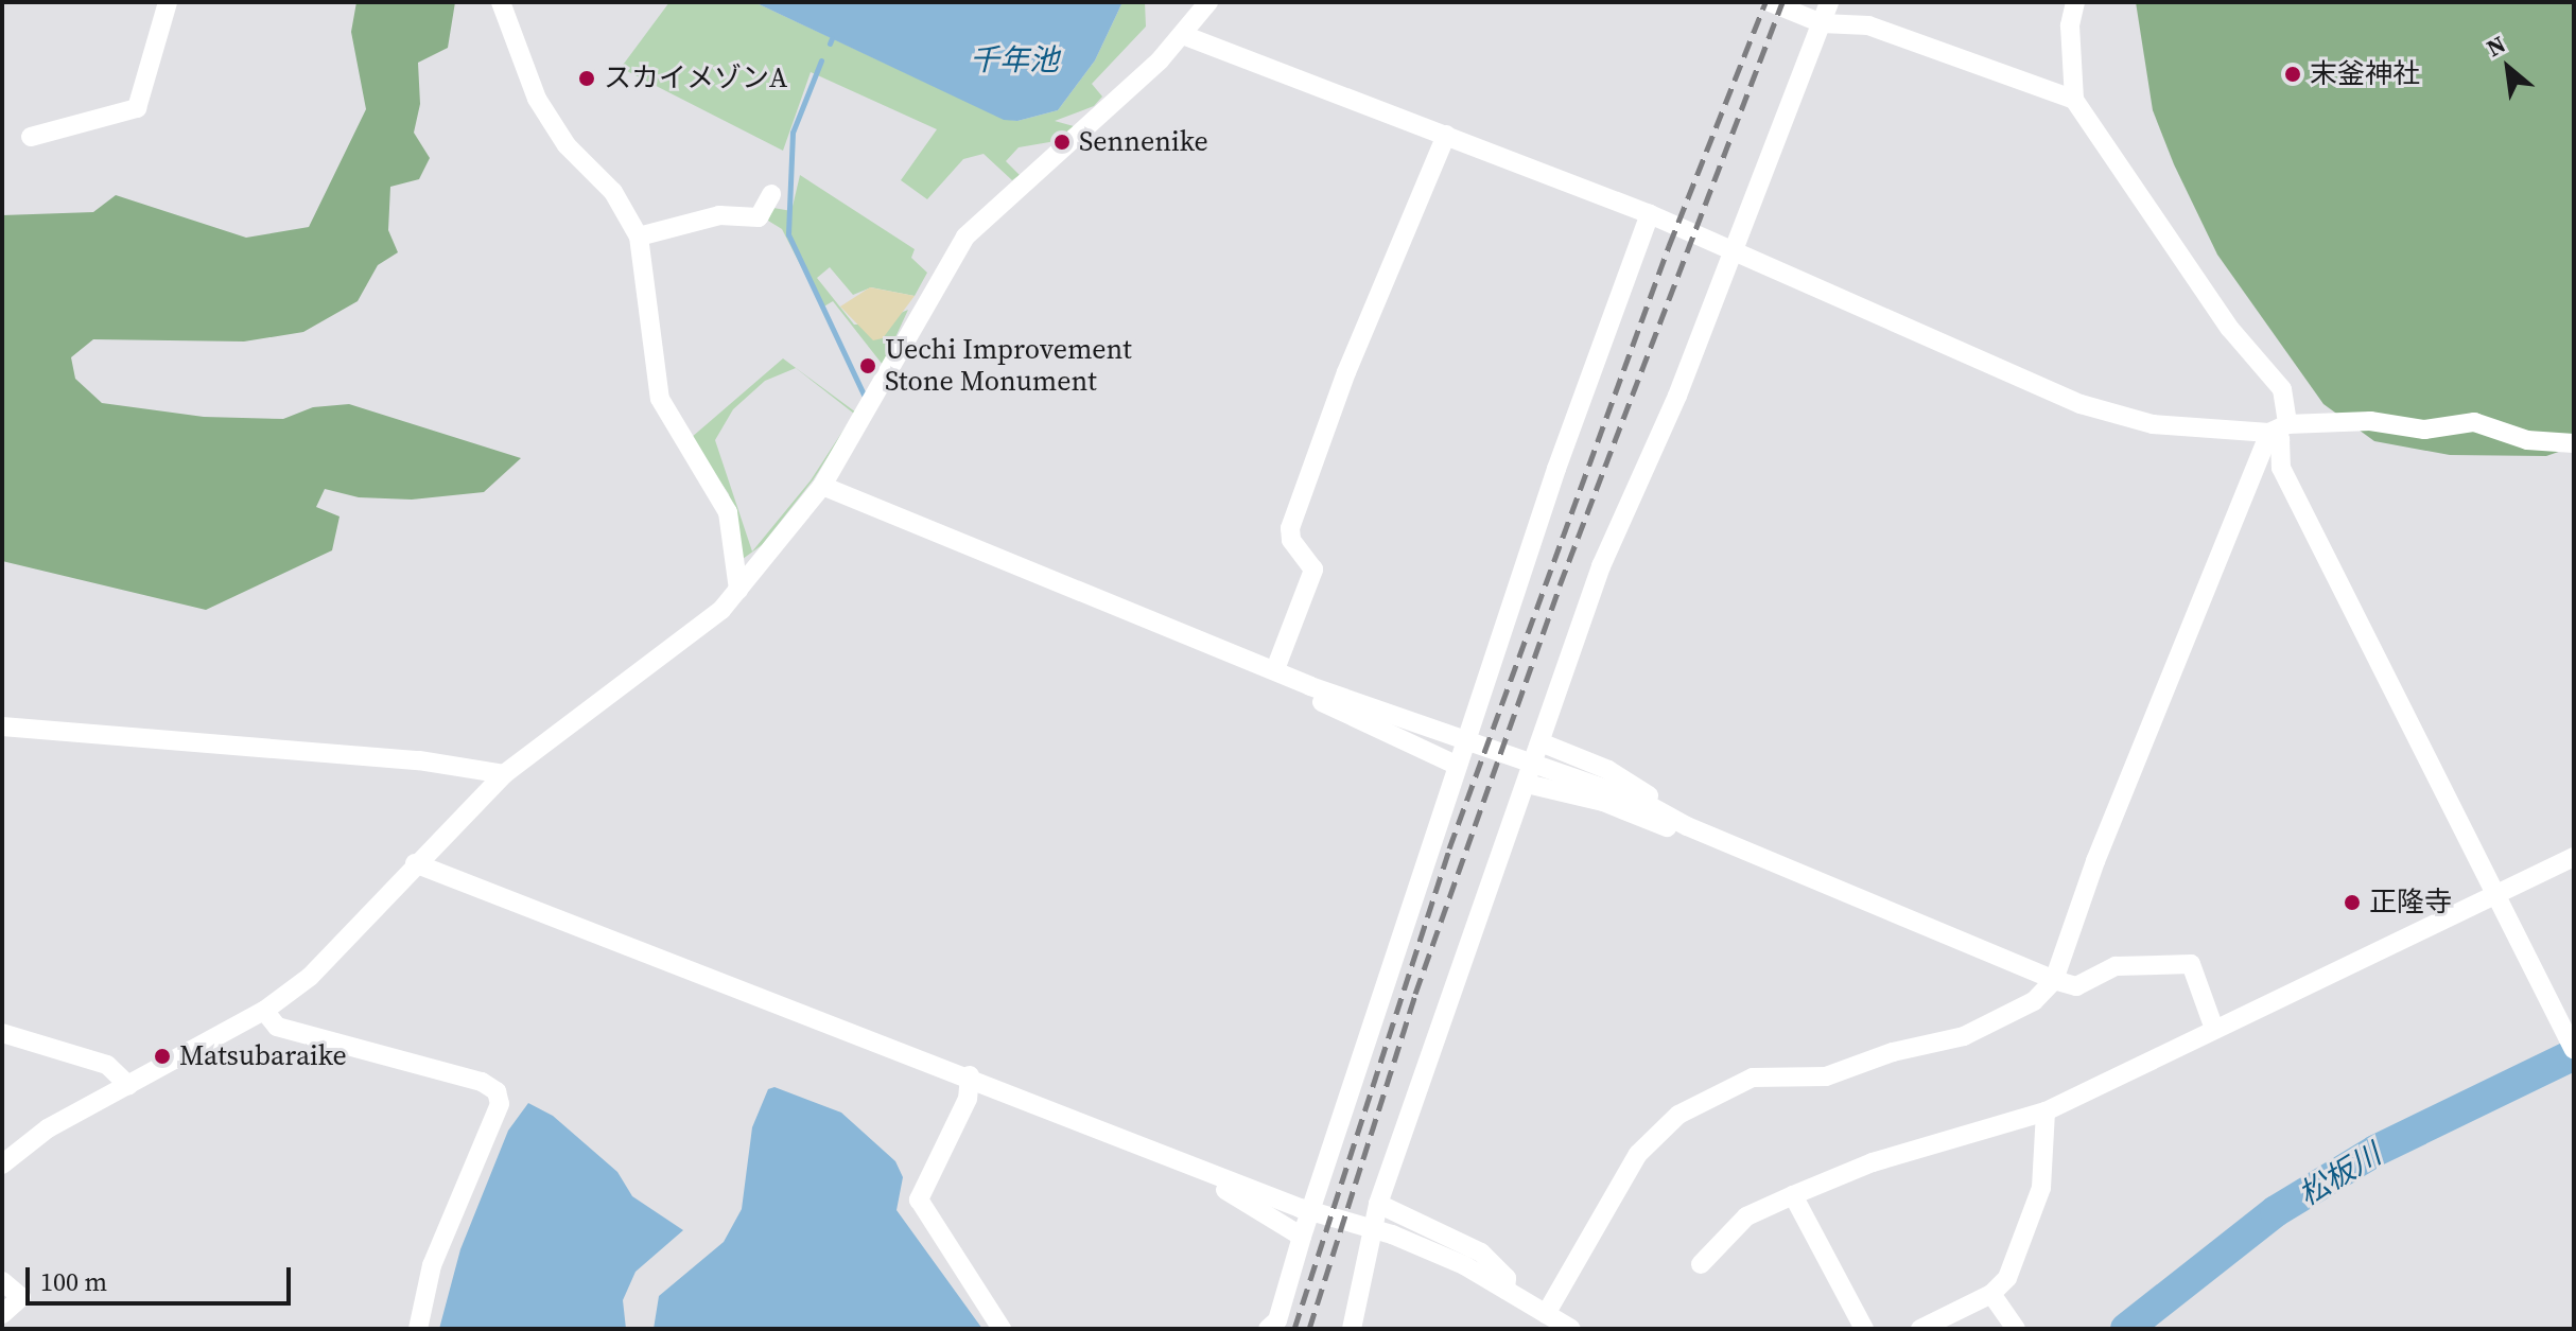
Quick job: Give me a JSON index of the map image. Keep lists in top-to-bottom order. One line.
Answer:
{"water":["千年池","松板川"],"places":["末釜神社","スカイメゾンA","Sennenike","Uechi Improvement Stone Monument","正隆寺","Matsubaraike"],"scale_bar":"100 m","north":"top left"}
